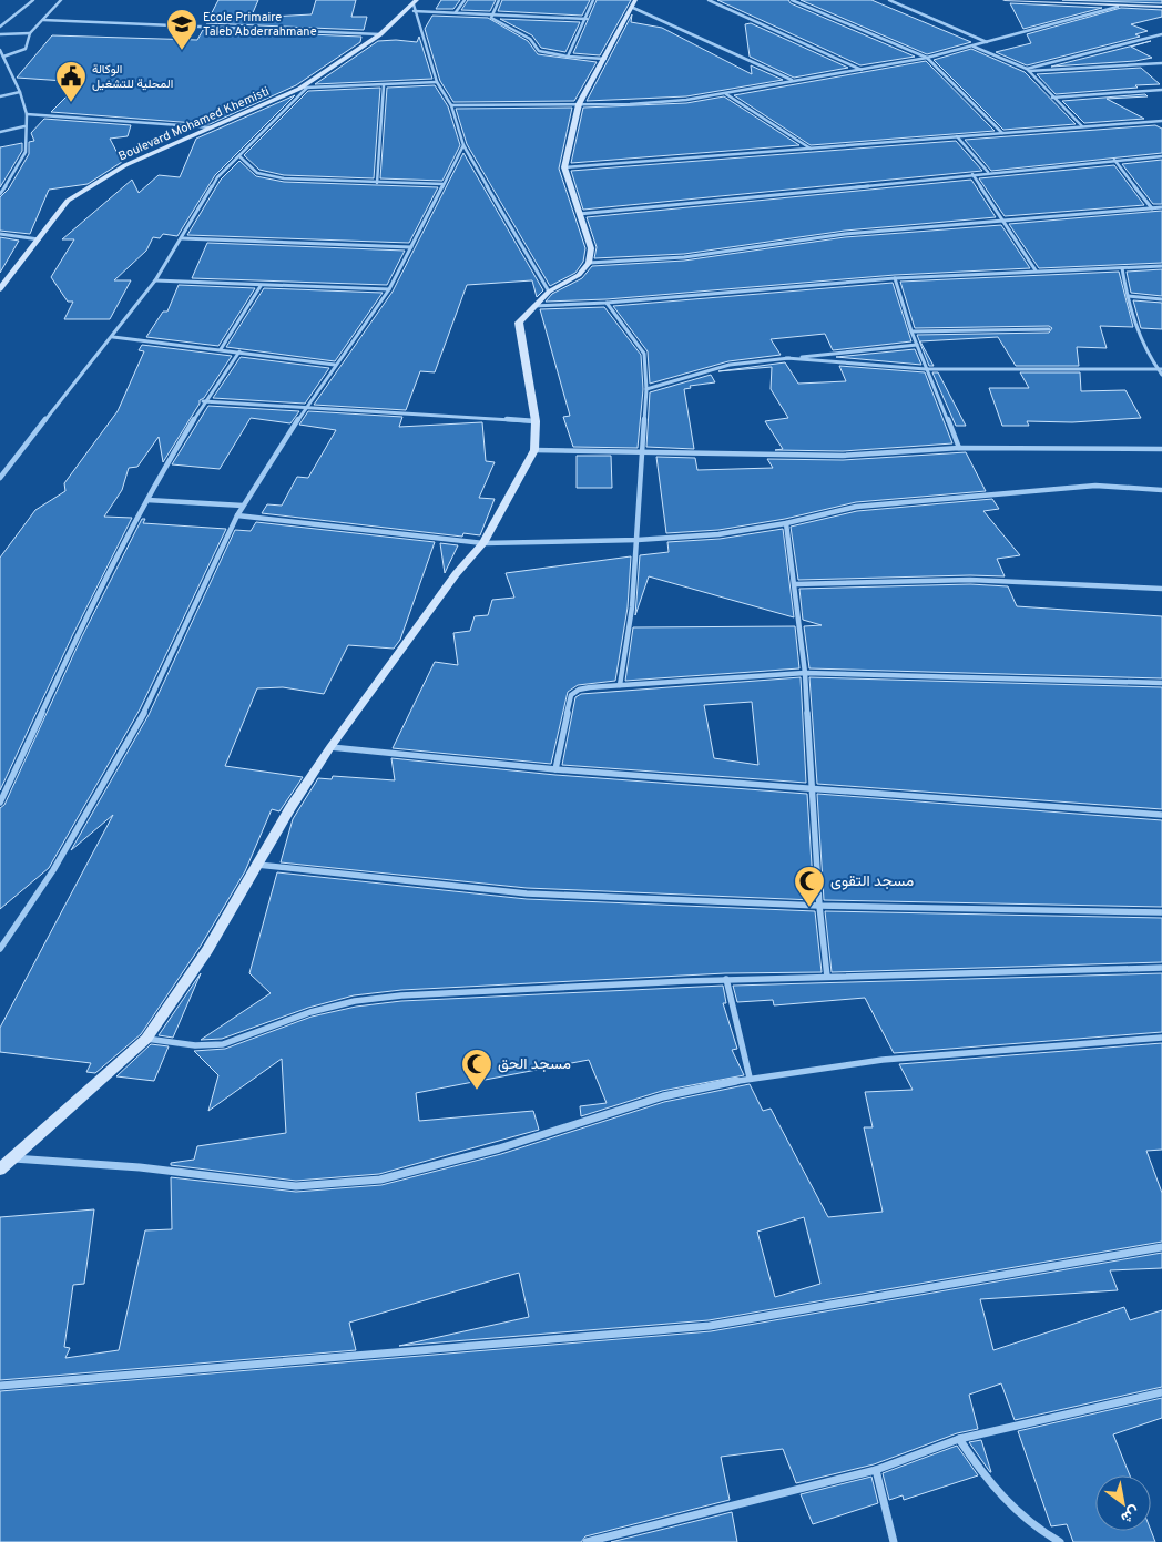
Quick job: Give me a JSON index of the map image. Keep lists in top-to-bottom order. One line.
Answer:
{"streets":{"street":["Boulevard Mohamed Khemisti"]},"places":{"school or university":["Ecole Primaire Taleb Abderrahmane"],"public building":["الوكالة المحلية للتشغيل"],"mosque":["مسجد التقوى","مسجد الحق"]},"north":"bottom right"}
